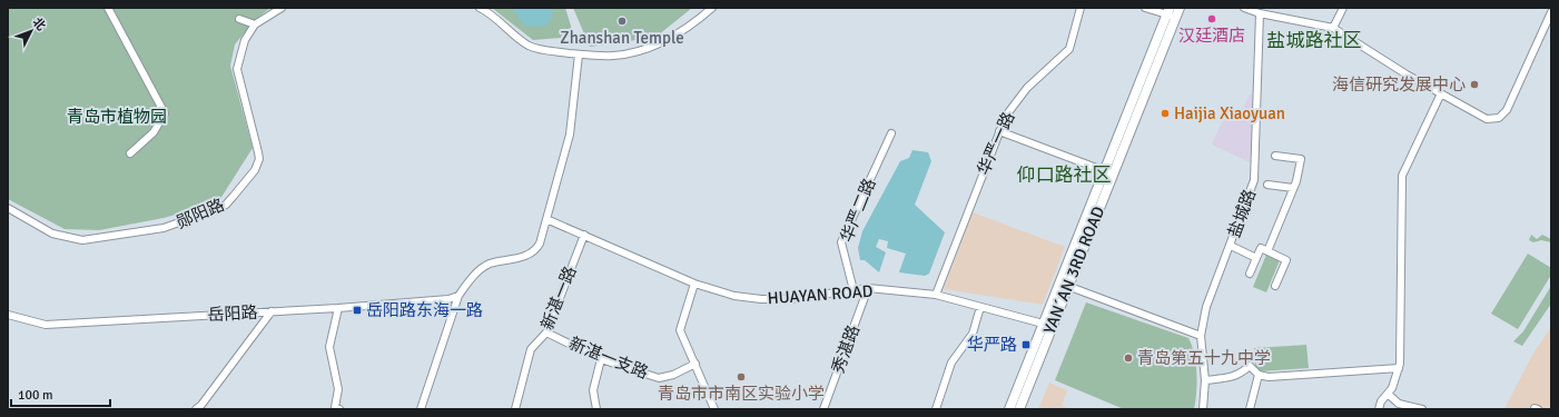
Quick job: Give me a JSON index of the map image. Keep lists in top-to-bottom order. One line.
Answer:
{"streets":{"main road":["YAN´AN 3RD ROAD"],"street":["华严一路","华严二路","郧阳路","盐城路","HUAYAN ROAD","新湛一路","岳阳路","秀湛路","新湛一支路"]},"crossings":[["华严一路","HUAYAN ROAD"],["华严二路","HUAYAN ROAD"],["YAN´AN 3RD ROAD","HUAYAN ROAD"],["HUAYAN ROAD","新湛一路"],["HUAYAN ROAD","秀湛路"],["新湛一路","新湛一支路"]],"districts":["盐城路社区","仰口路社区"],"parks":["青岛市植物园"],"places":{"other":["汉廷酒店","Zhanshan Temple","海信研究发展中心","Haijia Xiaoyuan","青岛第五十九中学","青岛市市南区实验小学"],"transit":["岳阳路东海一路","华严路"]},"scale_bar":"100 m","north":"top right"}
